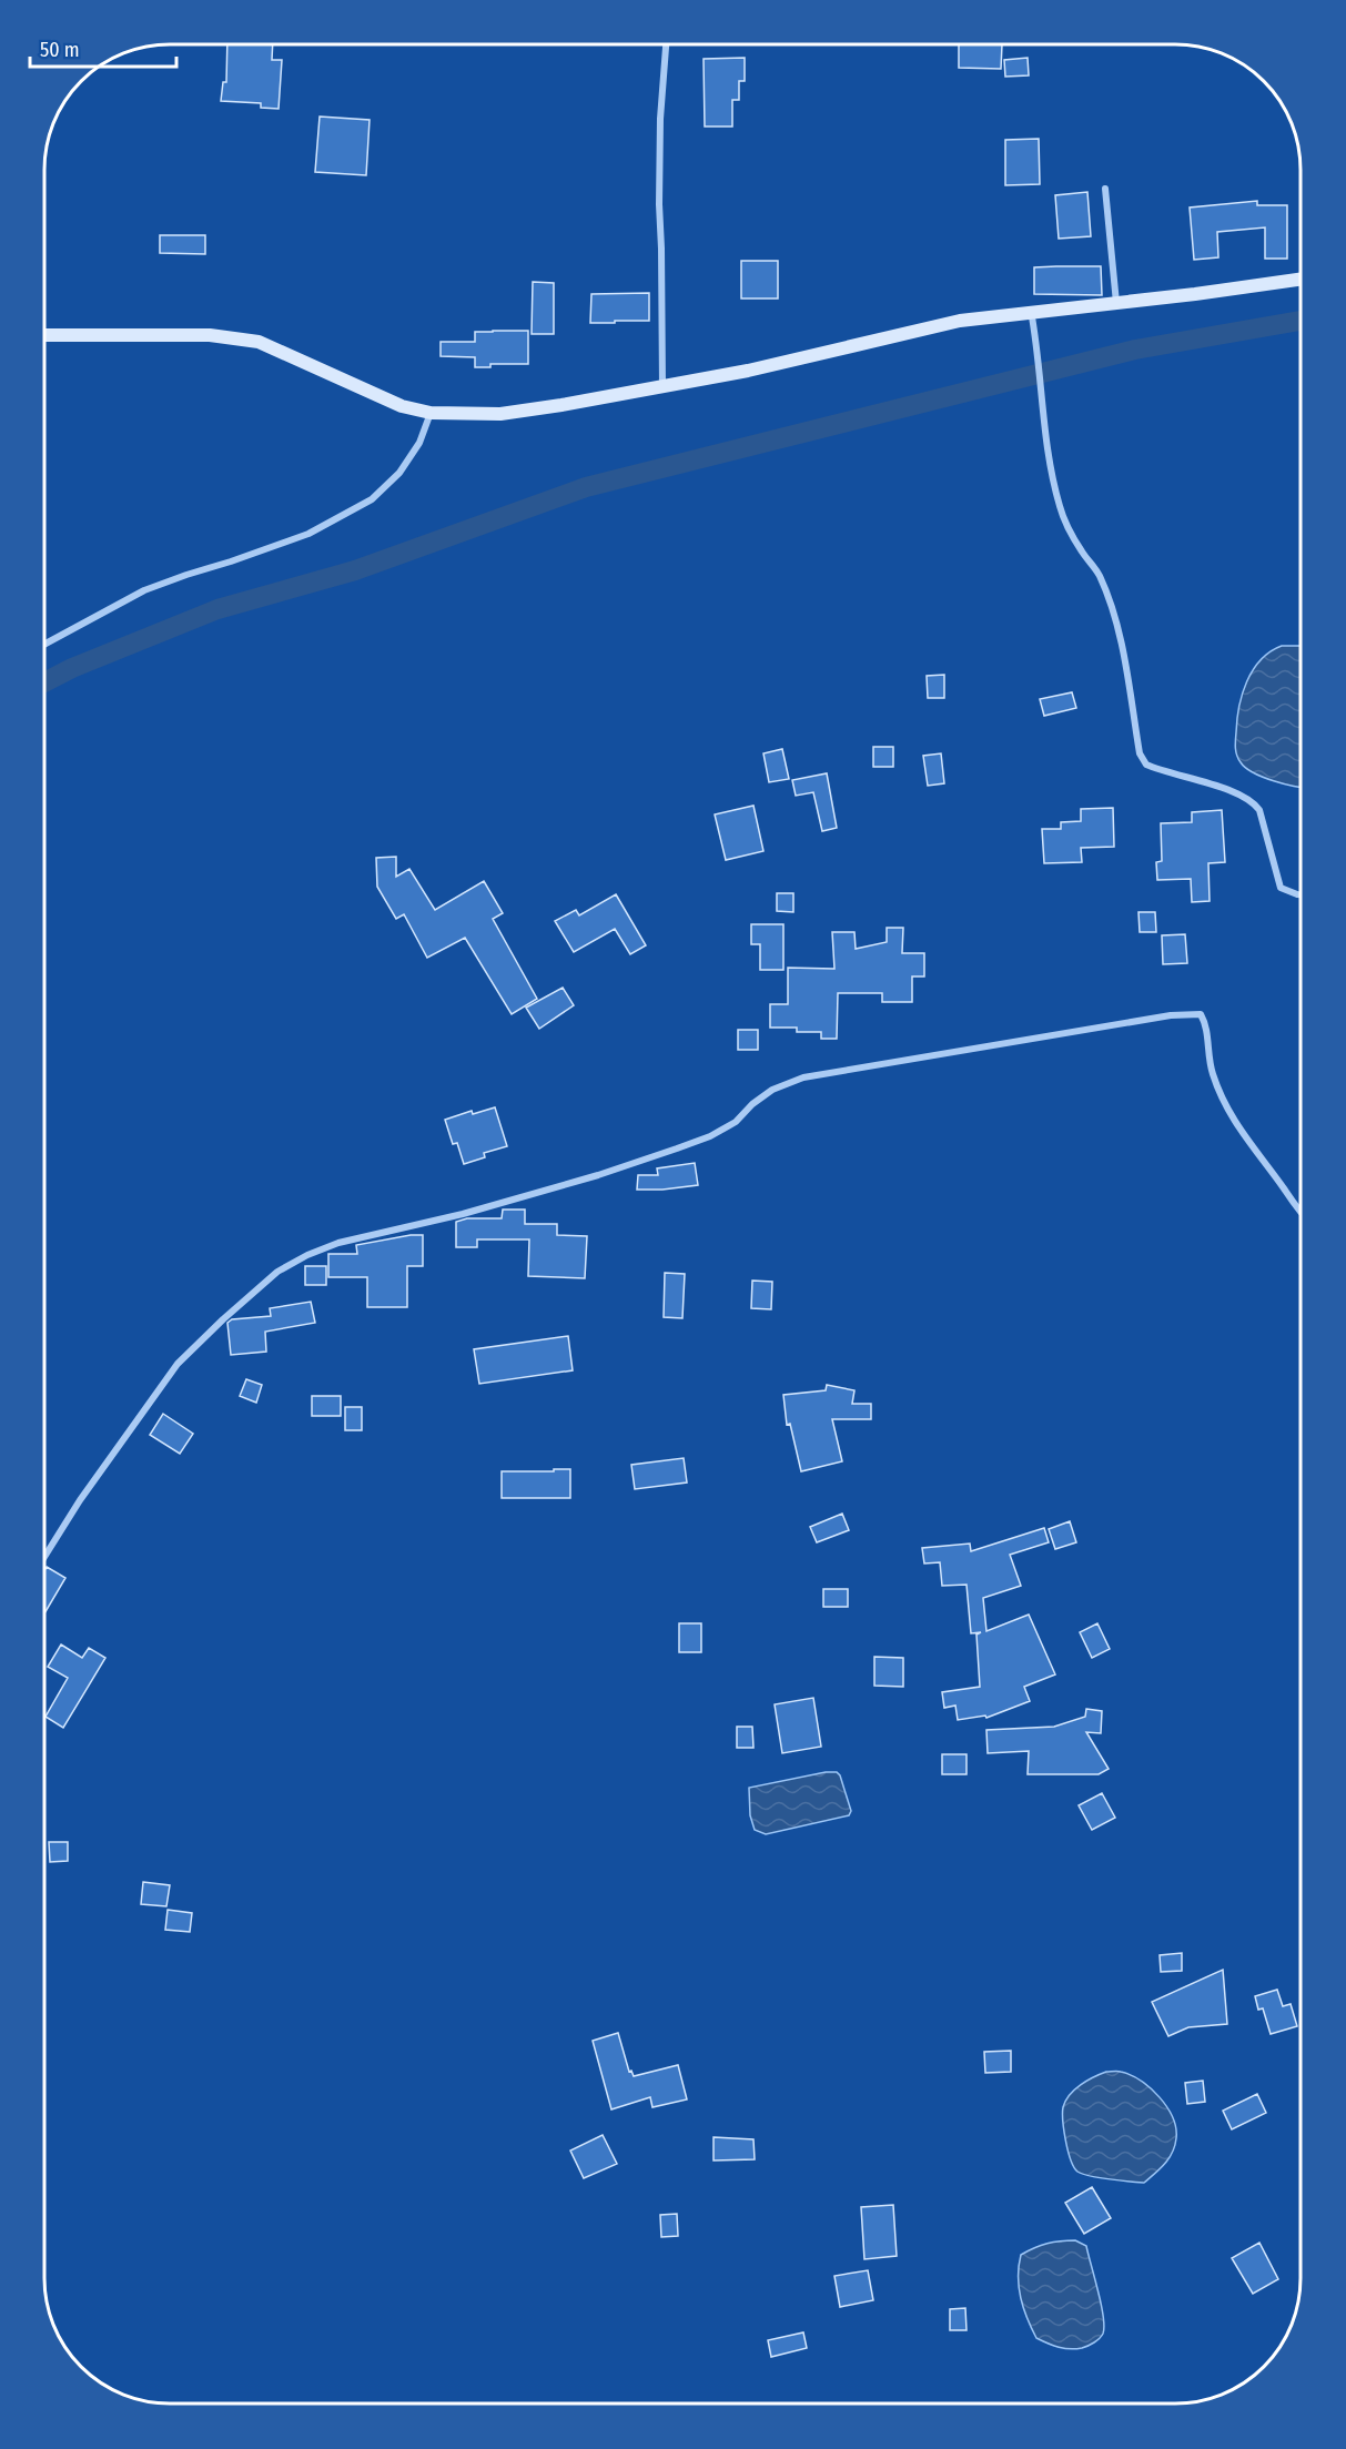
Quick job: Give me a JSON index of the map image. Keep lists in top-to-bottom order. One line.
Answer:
{"scale_bar":"50 m"}
